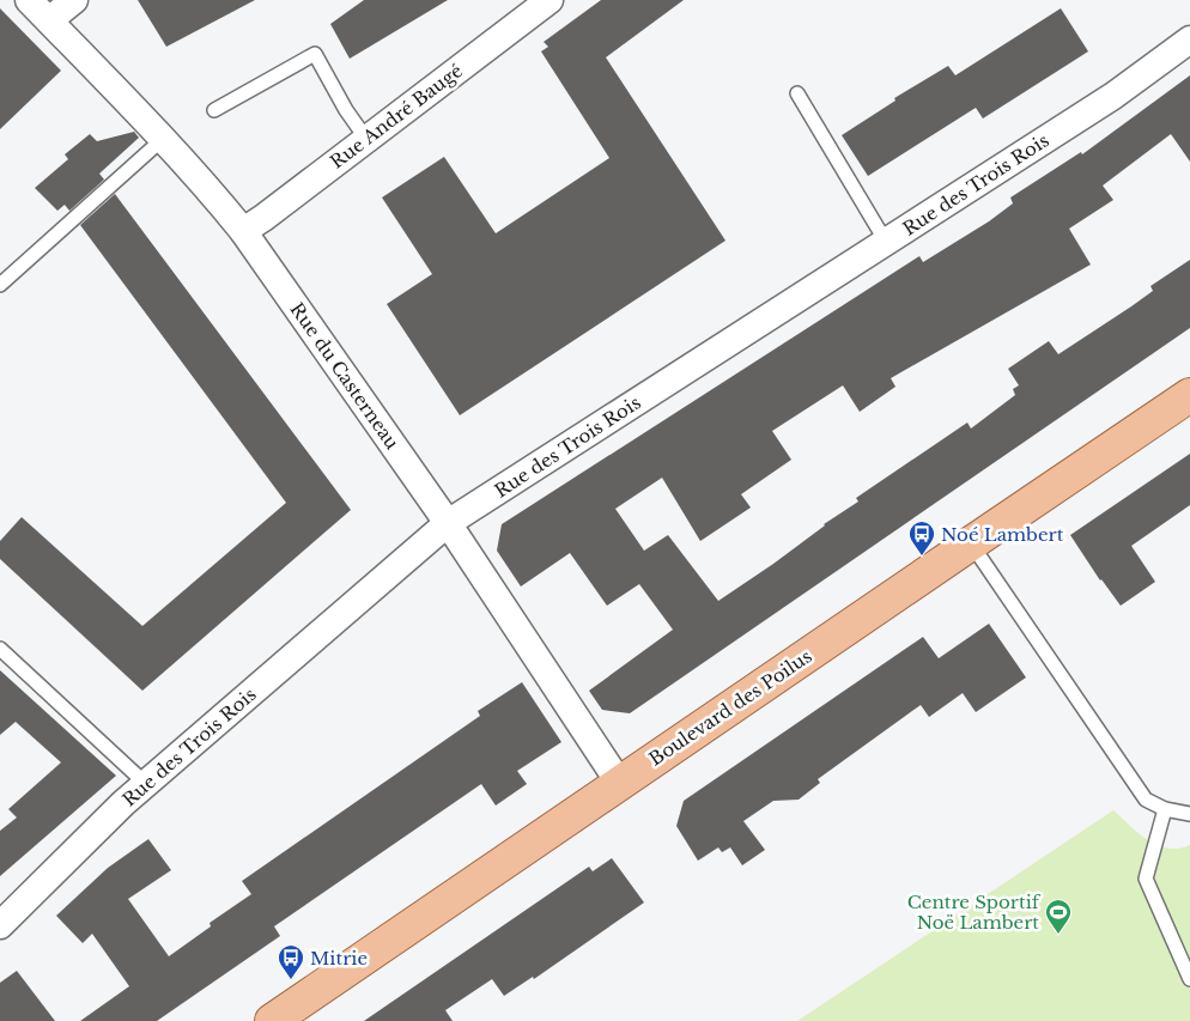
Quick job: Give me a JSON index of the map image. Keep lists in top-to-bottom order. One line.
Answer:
{"streets":{"main road":["Boulevard des Poilus"],"street":["Rue André Baugé","Rue des Trois Rois","Rue du Casterneau"]},"crossings":[["Rue André Baugé","Rue du Casterneau"],["Rue des Trois Rois","Rue du Casterneau"],["Rue du Casterneau","Boulevard des Poilus"]],"places":{"bus stop":["Noé Lambert","Mitrie"],"sports":["Centre Sportif Noë Lambert"]}}
